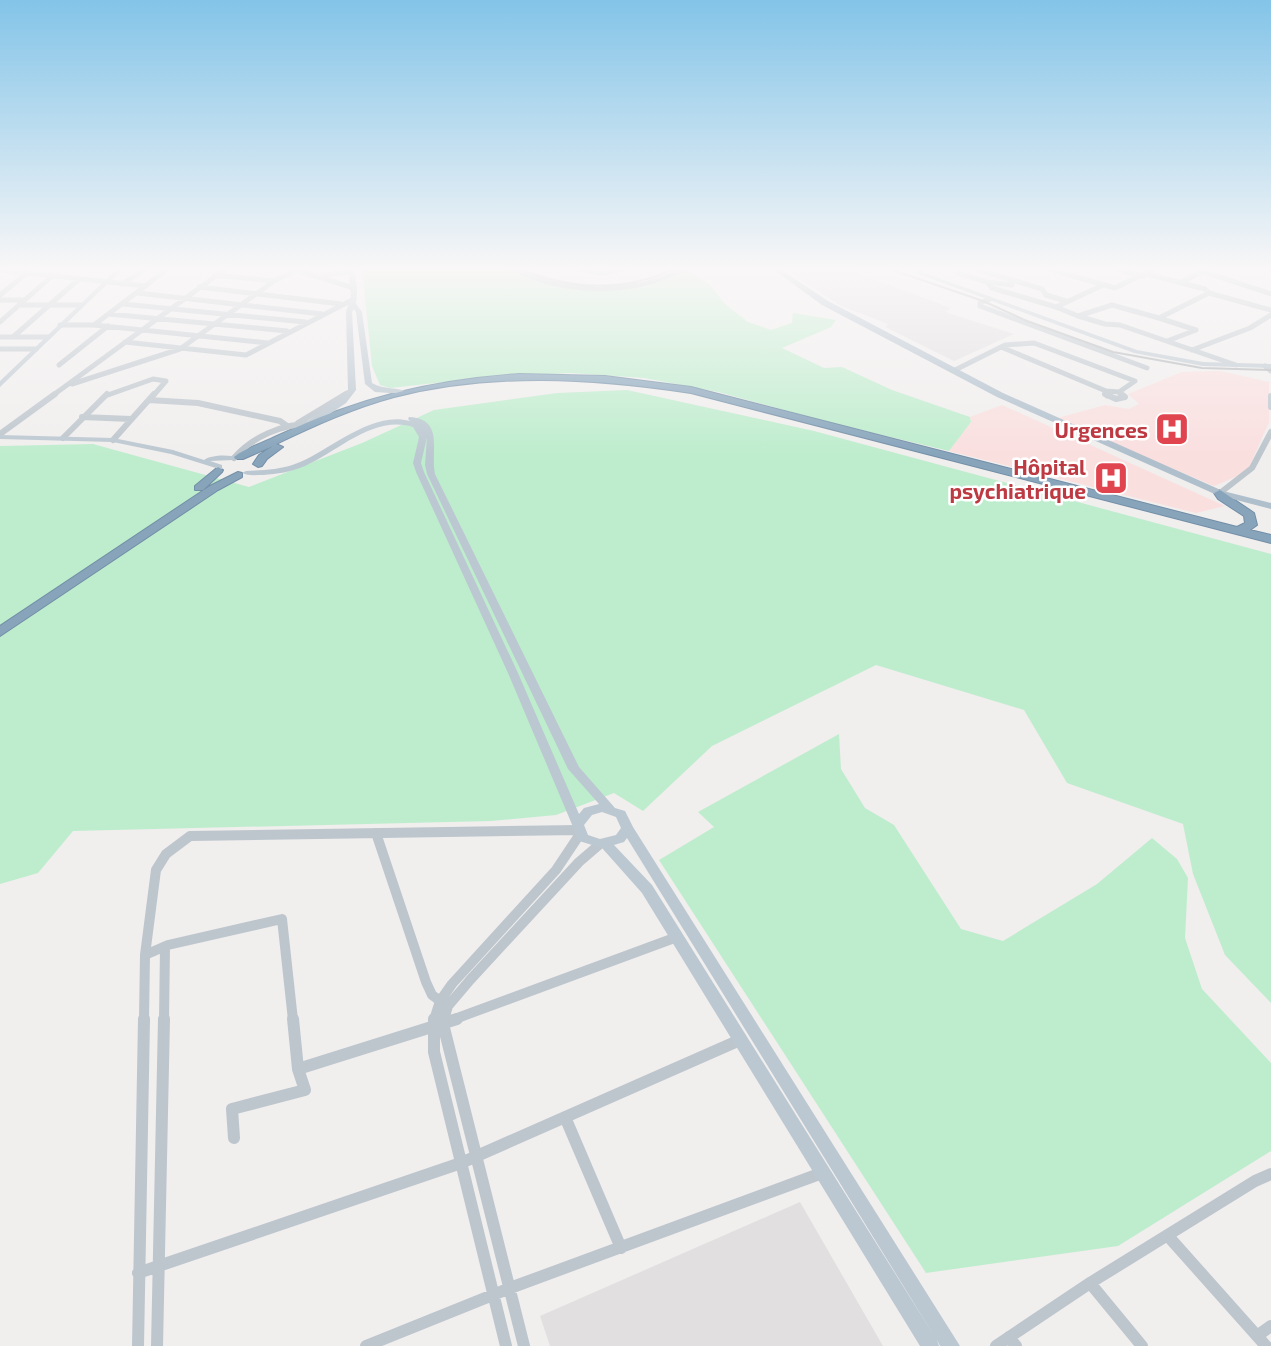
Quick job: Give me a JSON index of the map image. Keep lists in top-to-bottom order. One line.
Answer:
{"places":{"hospital":["Urgences","Hôpital psychiatrique"]}}
